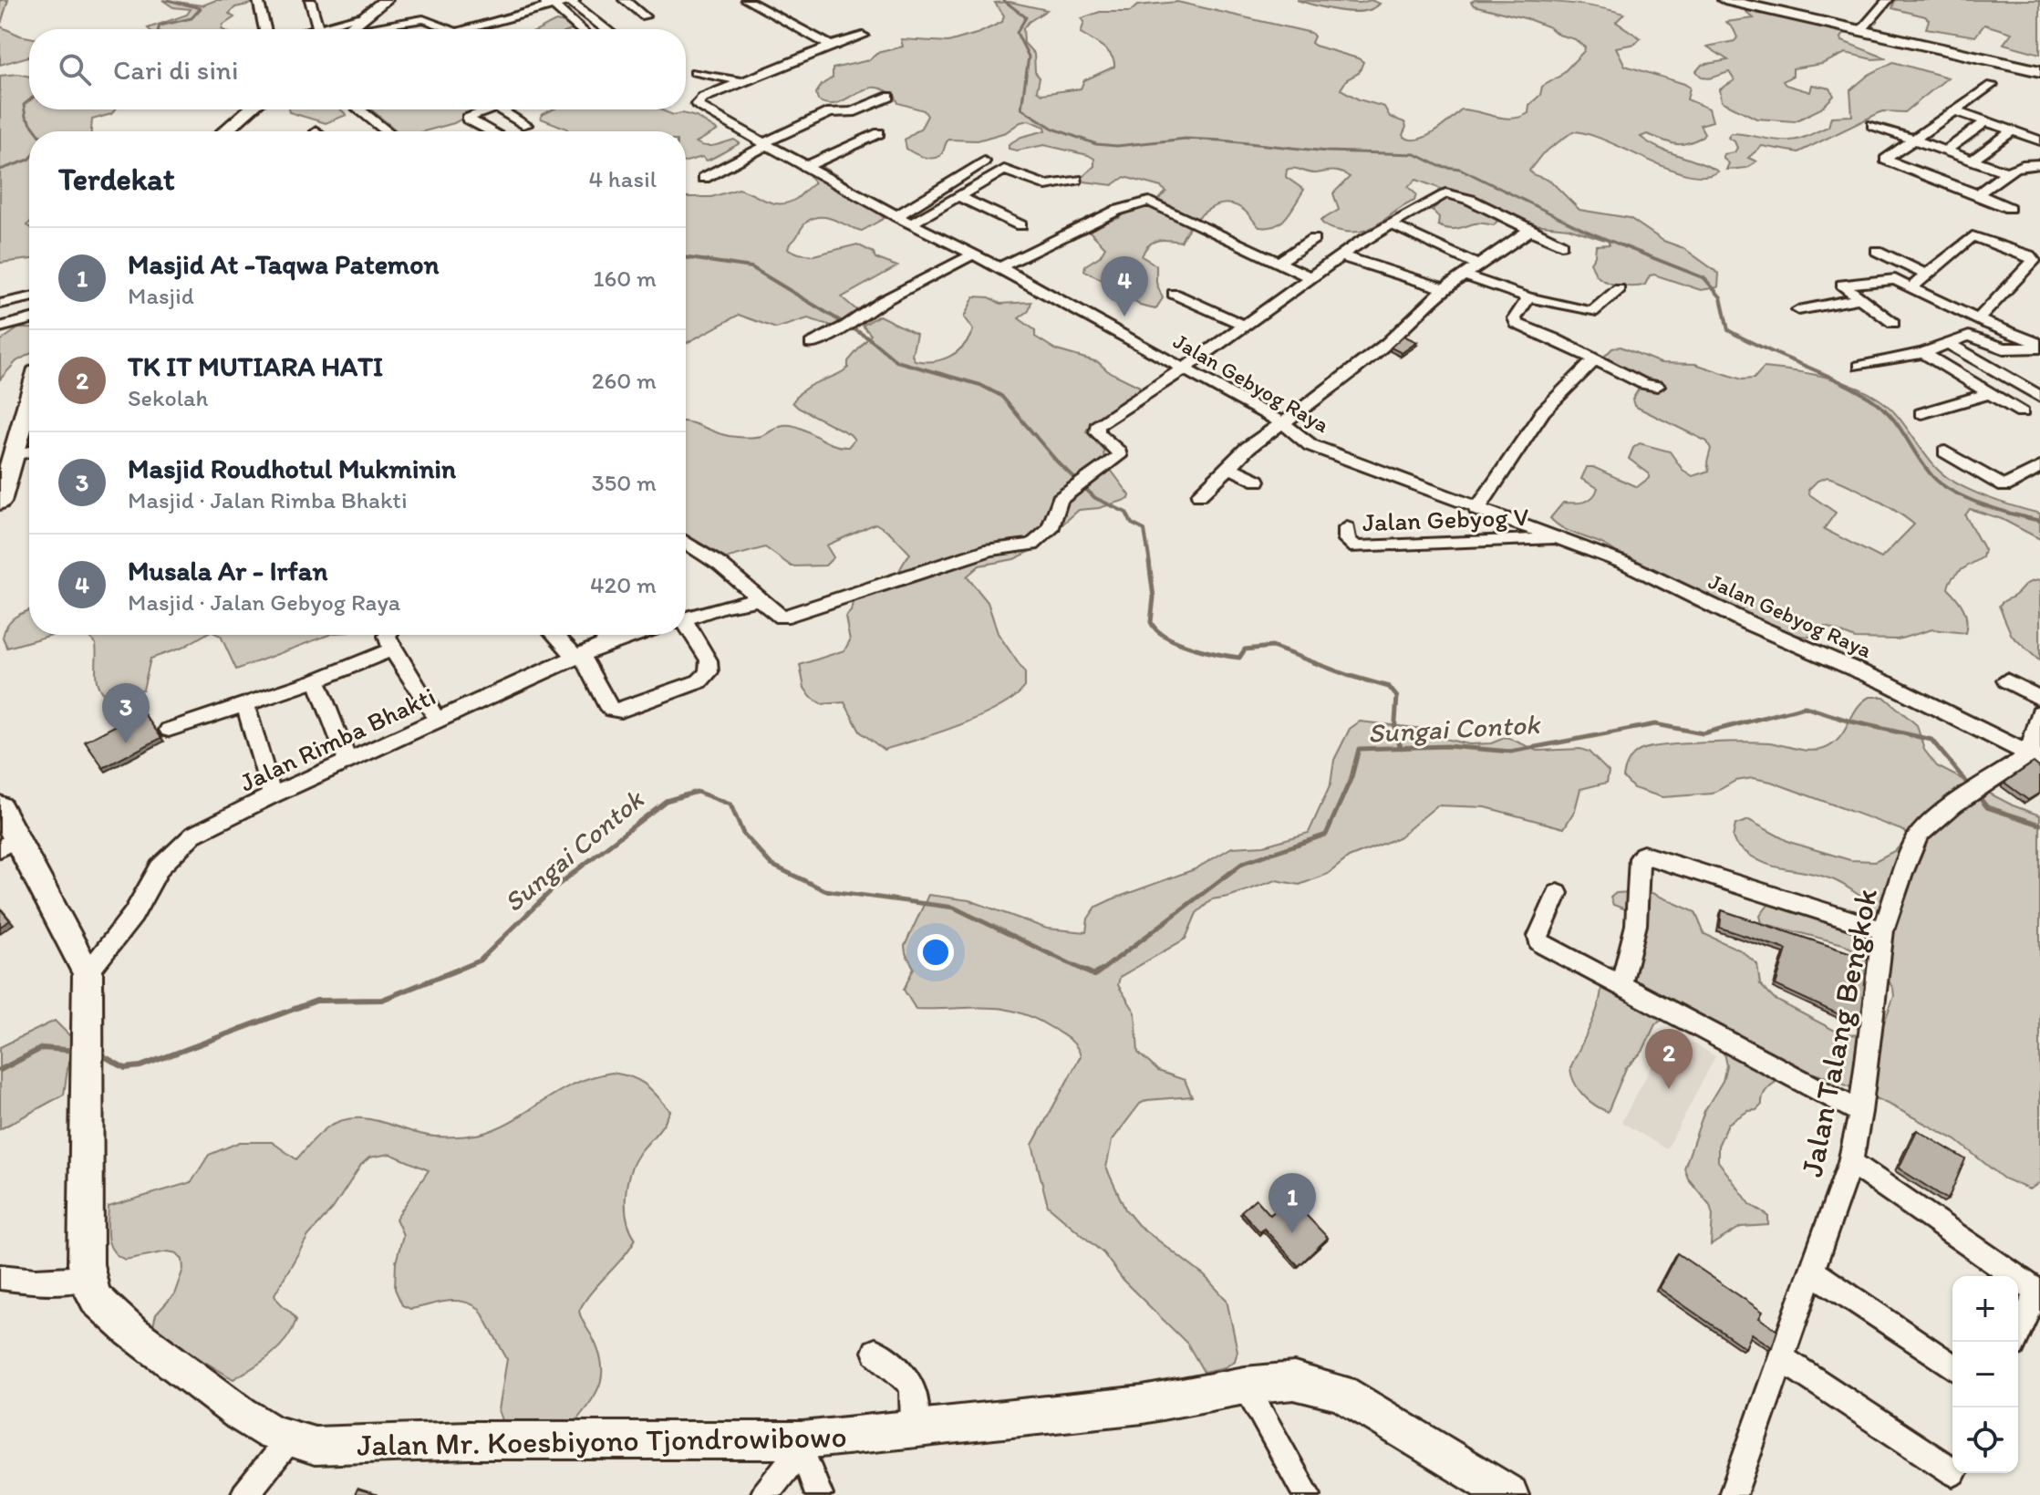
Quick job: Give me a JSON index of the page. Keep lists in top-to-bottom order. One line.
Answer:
{"streets":{"main road":["Jalan Mr. Koesbiyono Tjondrowibowo"],"street":["Jalan Gebyog Raya","Jalan Gebyog V","Jalan Rimba Bhakti","Jalan Talang Bengkok"]},"crossings":[["Jalan Gebyog Raya","Jalan Gebyog V"],["Jalan Gebyog Raya","Jalan Talang Bengkok"]],"water":["Sungai Contok"],"page":{"search":"Cari di sini","heading":["Terdekat","4 hasil"],"list":[{"mark":"1","name":"Masjid At -Taqwa Patemon","note":"Masjid","value":"160 m"},{"mark":"2","name":"TK IT MUTIARA HATI","note":"Sekolah","value":"260 m"},{"mark":"3","name":"Masjid Roudhotul Mukminin","note":"Masjid · Jalan Rimba Bhakti","value":"350 m"},{"mark":"4","name":"Musala Ar - Irfan","note":"Masjid · Jalan Gebyog Raya","value":"420 m"}],"pins":["4","3","2","1"],"map_buttons":["+","−"]}}
